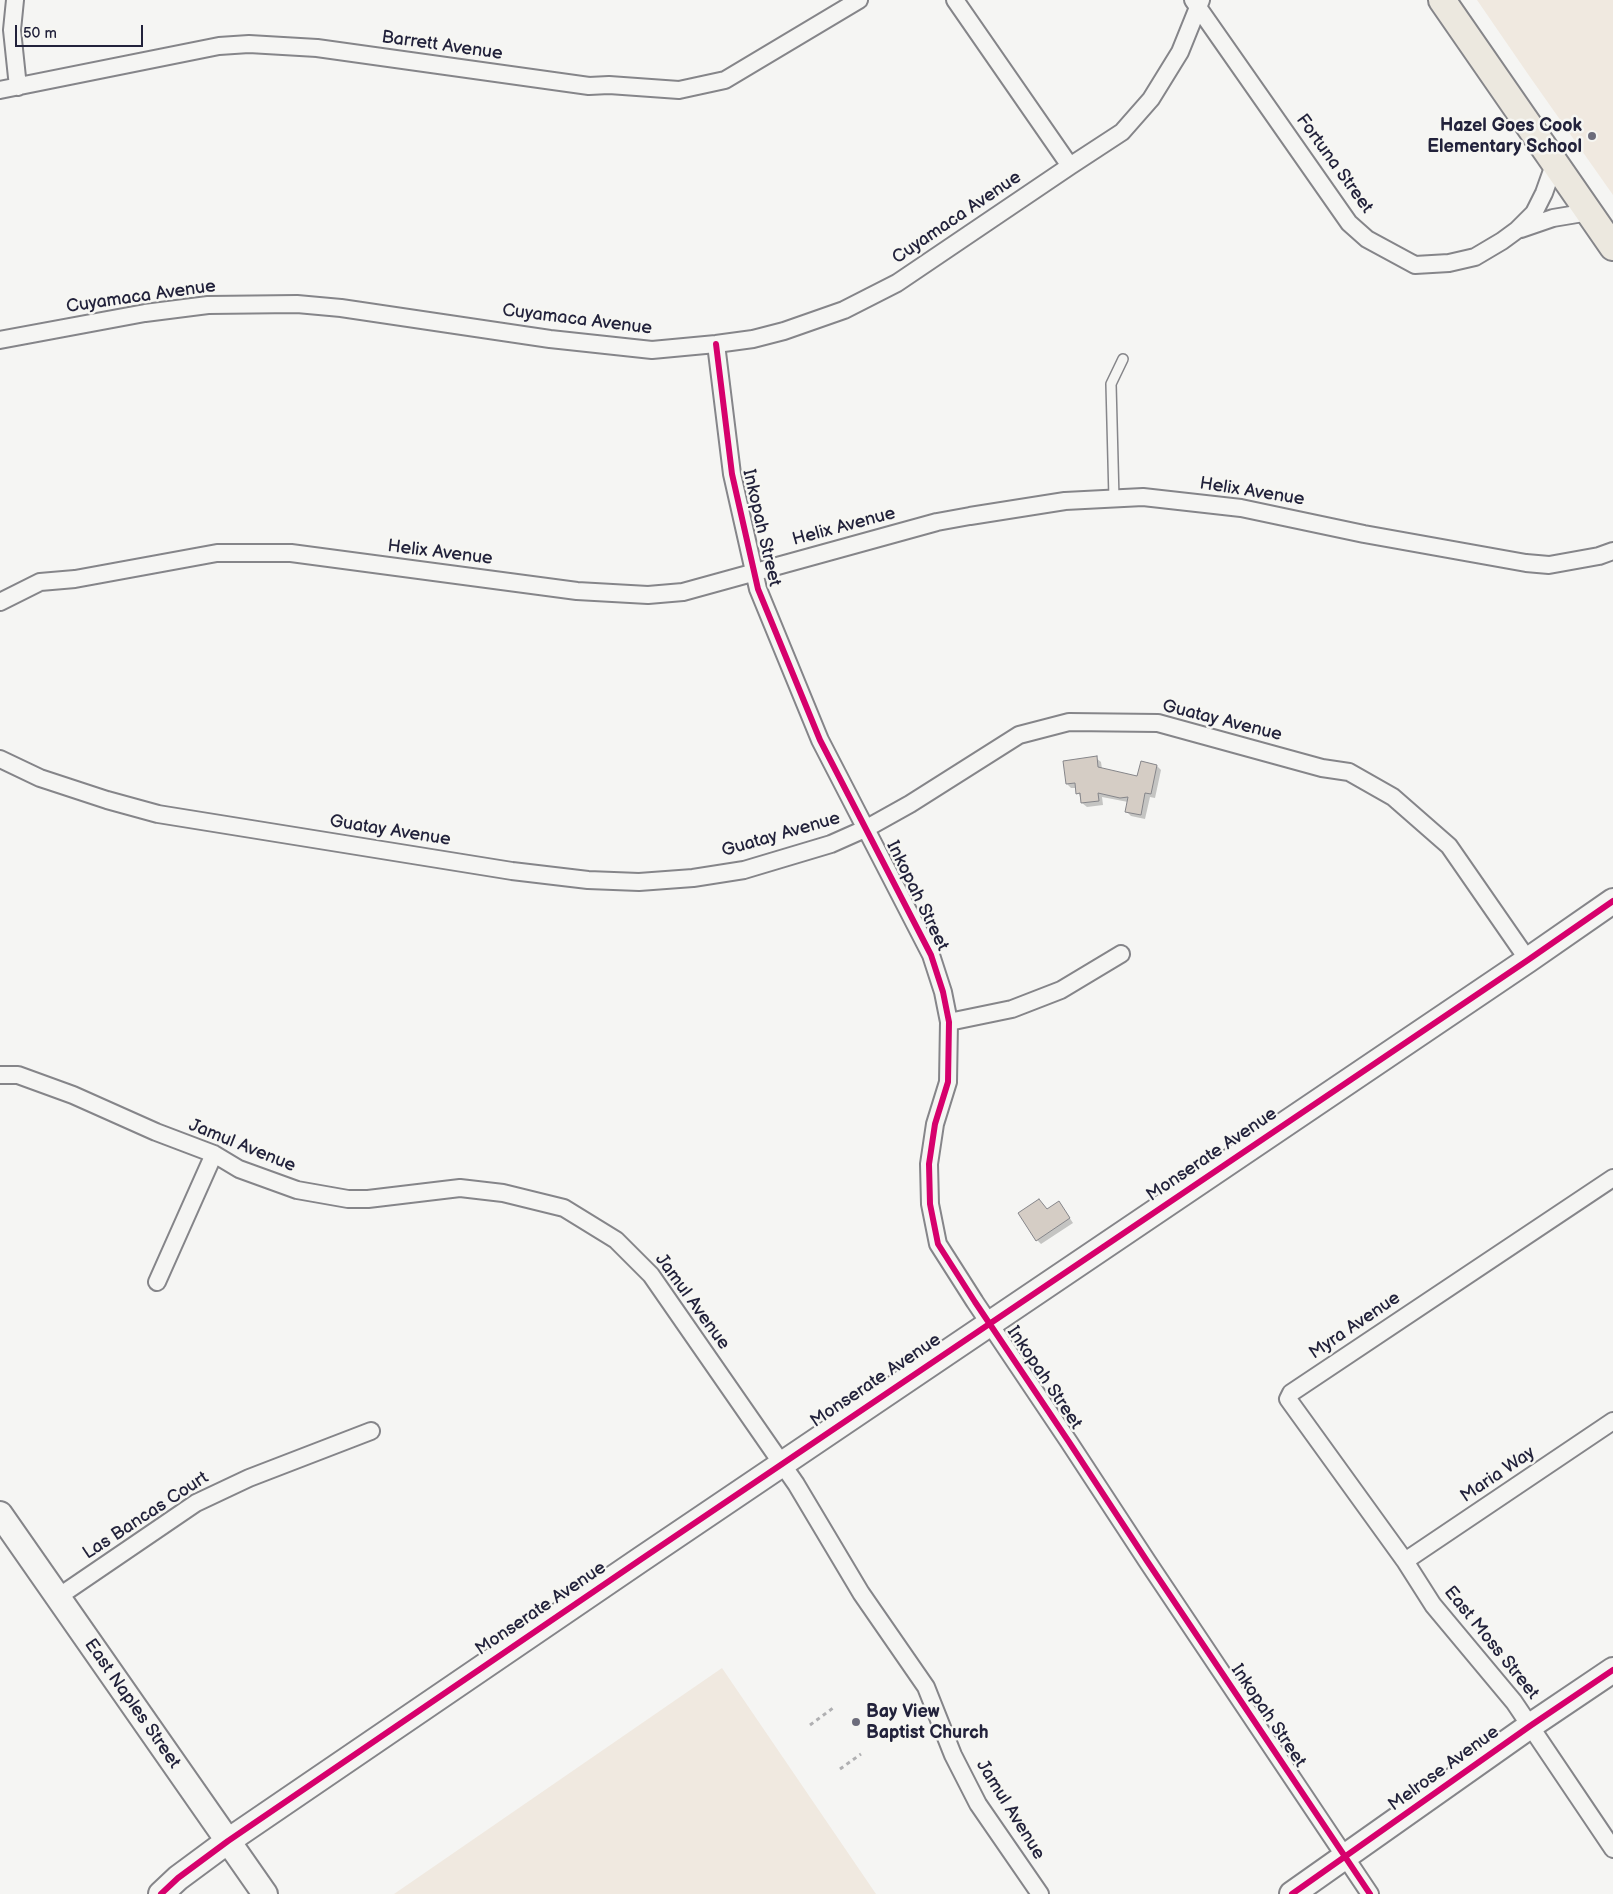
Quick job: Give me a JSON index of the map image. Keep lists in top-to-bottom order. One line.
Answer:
{"streets":{"street":["Barrett Avenue","Fortuna Street","Cuyamaca Avenue","Helix Avenue","Inkopah Street","Guatay Avenue","Jamul Avenue","Monserate Avenue","Myra Avenue","Maria Way","Las Bancas Court","East Moss Street","East Naples Street","Melrose Avenue"]},"crossings":[["Fortuna Street","Cuyamaca Avenue"],["Cuyamaca Avenue","Inkopah Street"],["Helix Avenue","Inkopah Street"],["Inkopah Street","Guatay Avenue"],["Inkopah Street","Monserate Avenue"],["Inkopah Street","Melrose Avenue"],["Guatay Avenue","Monserate Avenue"],["Jamul Avenue","Monserate Avenue"],["Monserate Avenue","East Naples Street"],["Myra Avenue","Maria Way"],["Myra Avenue","East Moss Street"],["Maria Way","East Moss Street"],["Las Bancas Court","East Naples Street"],["East Moss Street","Melrose Avenue"]],"places":["Hazel Goes Cook Elementary School","Bay View Baptist Church"],"scale_bar":"50 m"}
